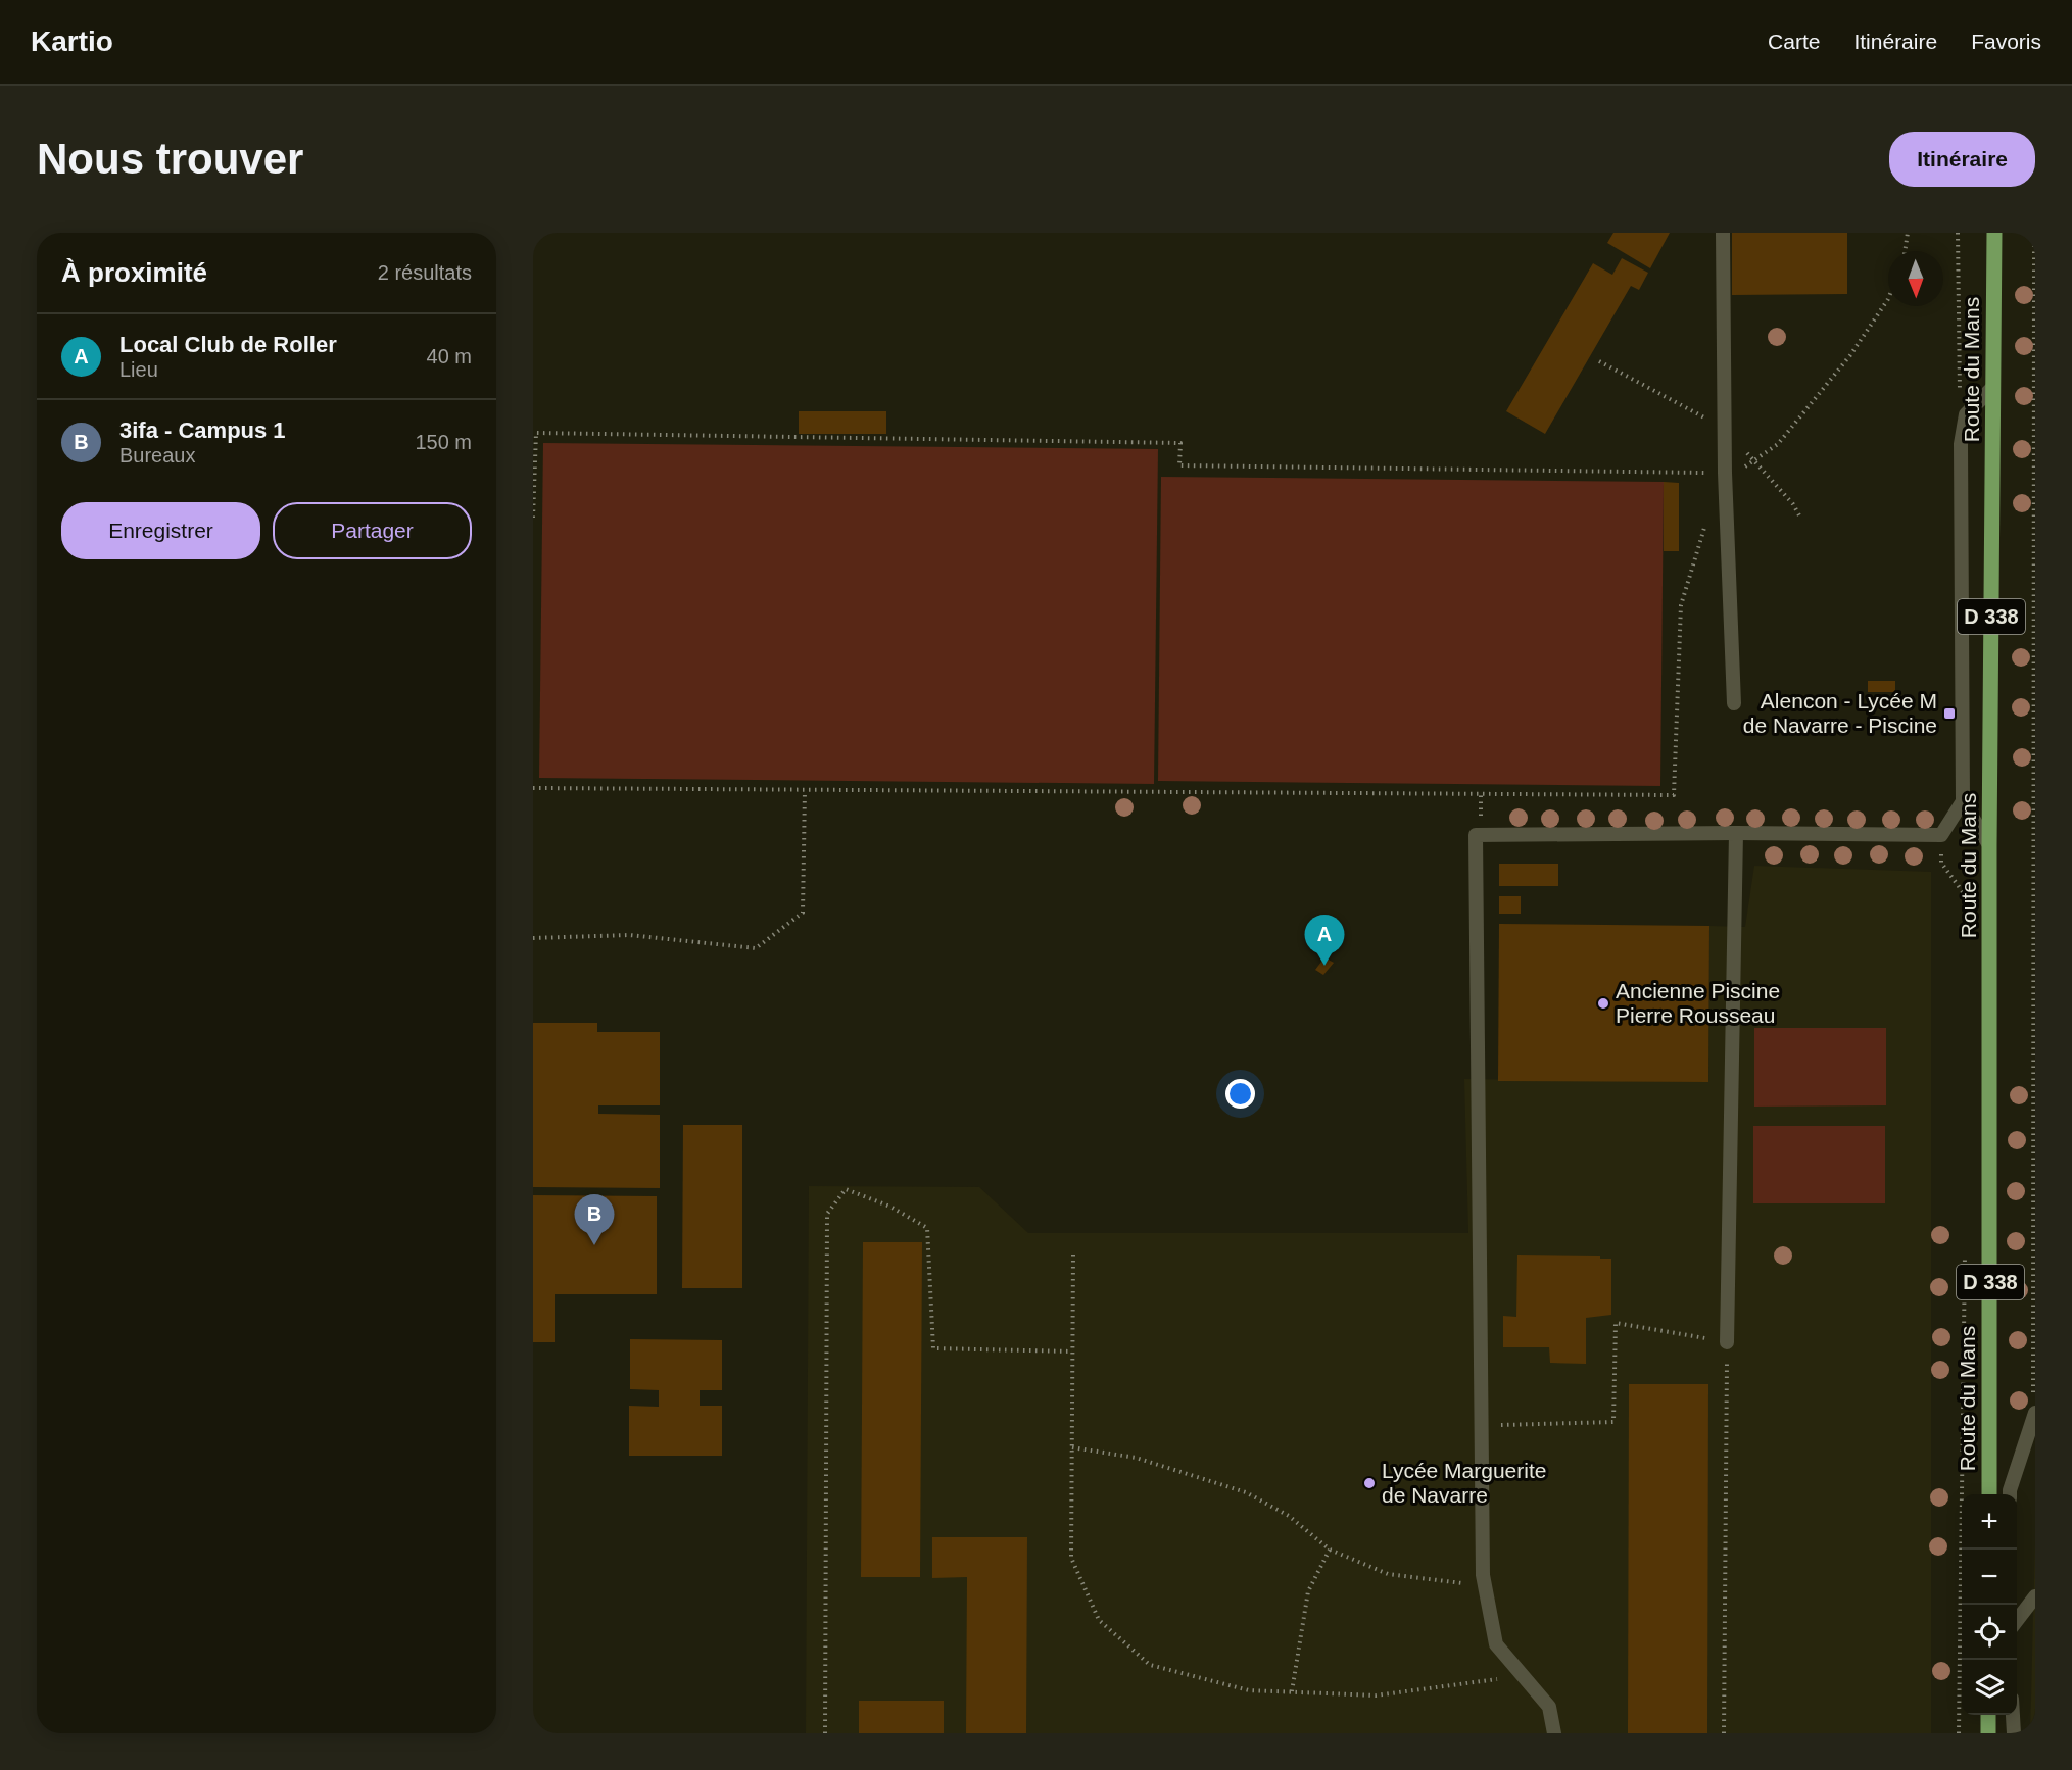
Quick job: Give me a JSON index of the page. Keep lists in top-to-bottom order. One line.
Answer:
{"streets":{"main road":["Route du Mans","D 338"]},"places":{"transit":["Alencon - Lycée M de Navarre - Piscine"],"other":["Ancienne Piscine Pierre Rousseau","Lycée Marguerite de Navarre"]},"north":"bottom","page":{"header":"Kartio","nav":["Carte","Itinéraire","Favoris"],"buttons":["Itinéraire",["Enregistrer","Partager"]],"title":"Nous trouver","heading":["À proximité","2 résultats"],"list":[{"mark":"A","name":"Local Club de Roller","note":"Lieu","value":"40 m"},{"mark":"B","name":"3ifa - Campus 1","note":"Bureaux","value":"150 m"}],"pins":["A","B"],"map_buttons":["+","−"]}}
